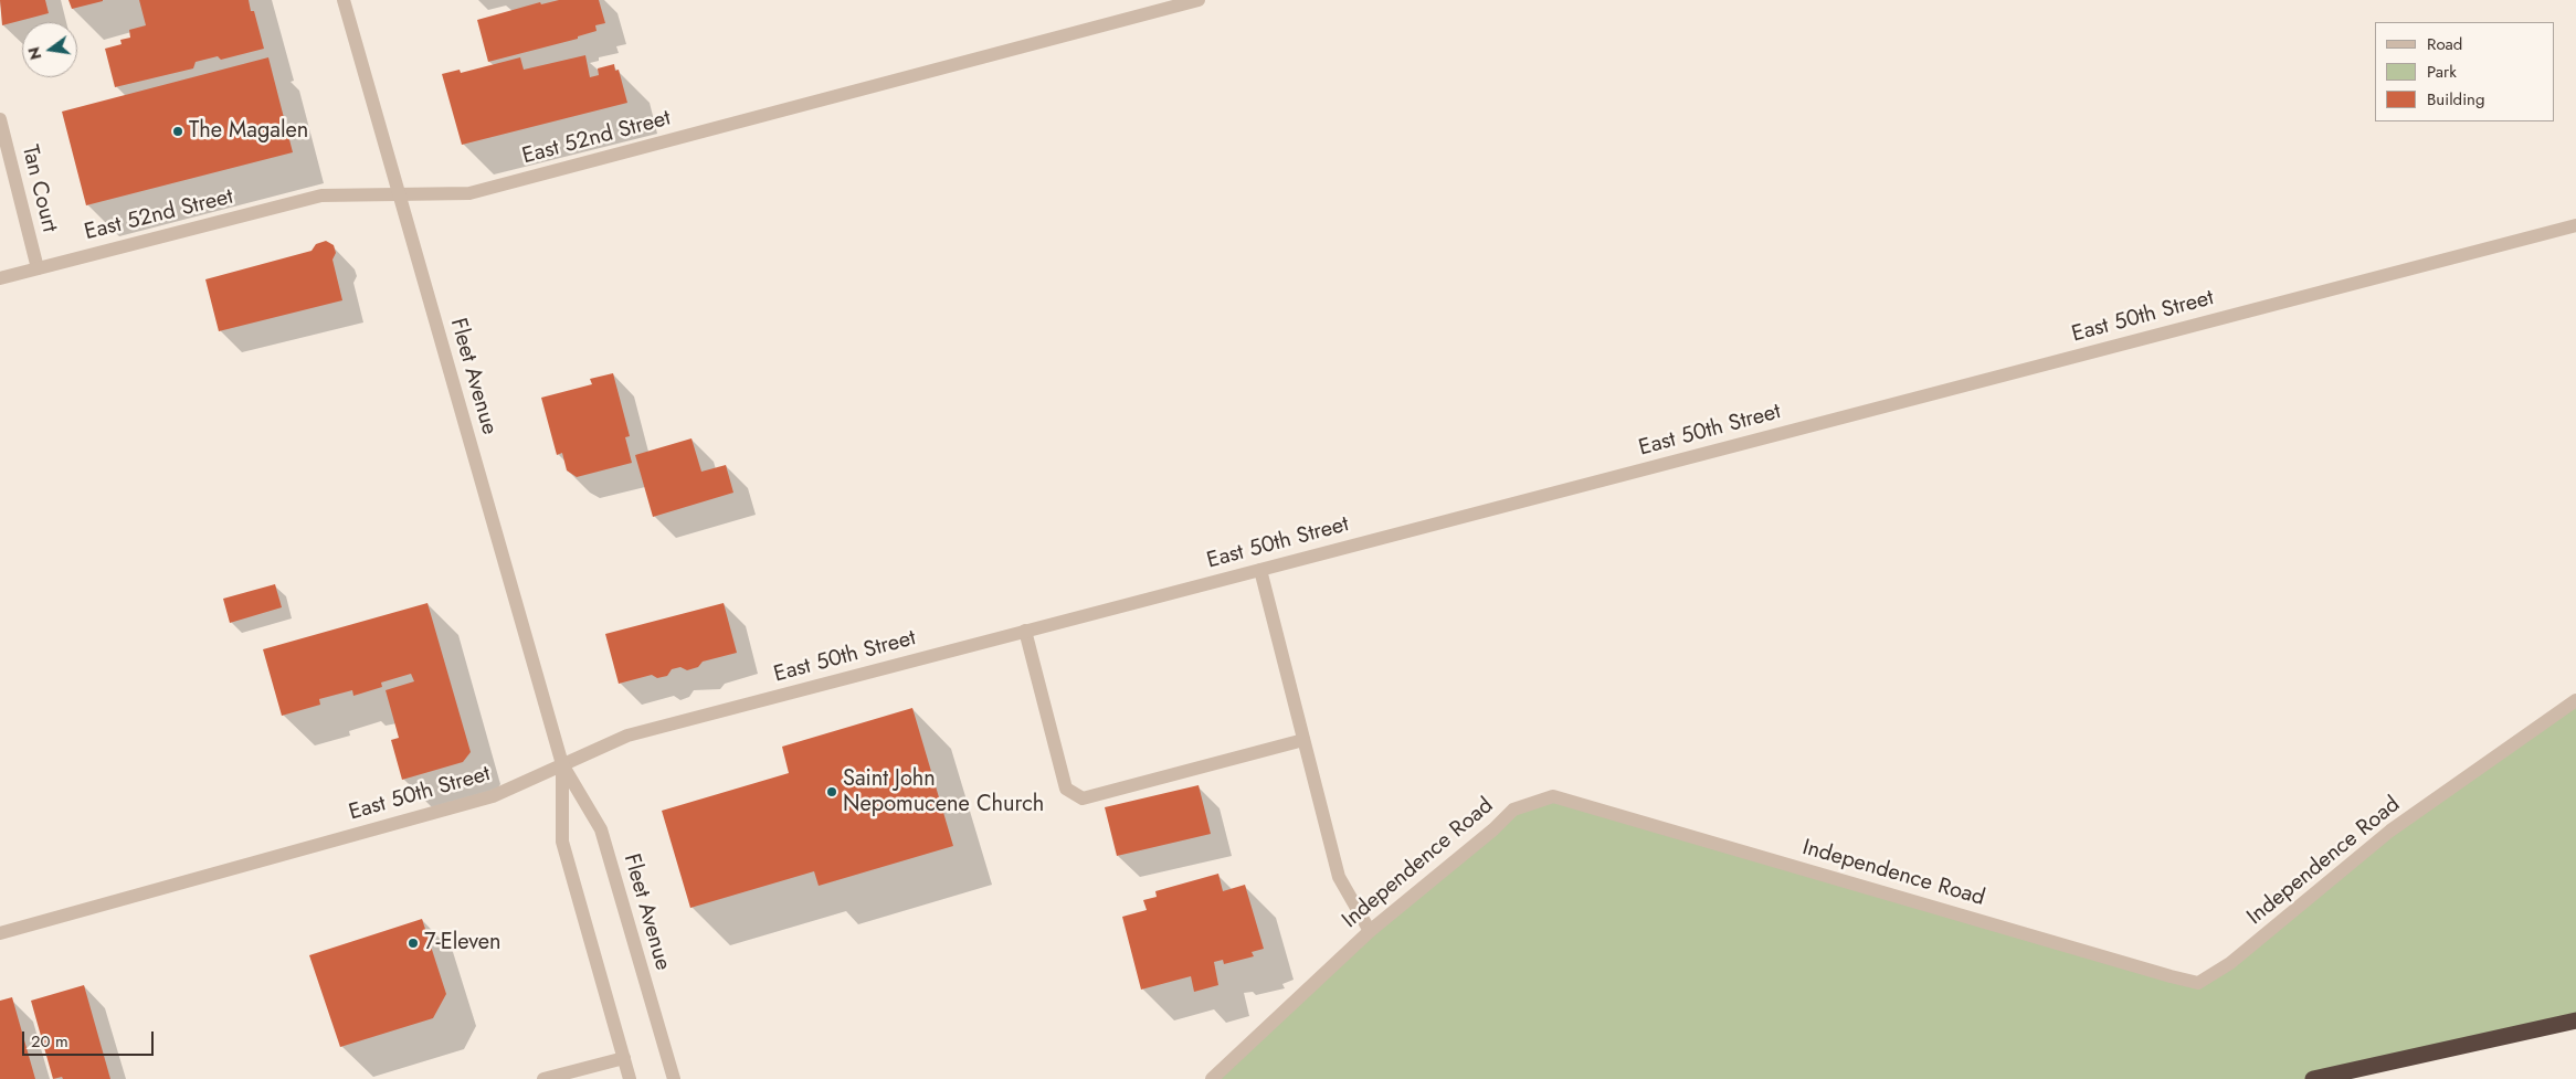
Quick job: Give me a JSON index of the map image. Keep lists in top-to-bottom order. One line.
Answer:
{"streets":{"street":["East 52nd Street","Tan Court","East 50th Street","Fleet Avenue","Independence Road"]},"crossings":[["East 52nd Street","Tan Court"],["East 52nd Street","Fleet Avenue"],["East 50th Street","Fleet Avenue"]],"places":["The Magalen","Saint John Nepomucene Church","7-Eleven"],"legend":["Road","Park","Building"],"scale_bar":"20 m","north":"left"}
